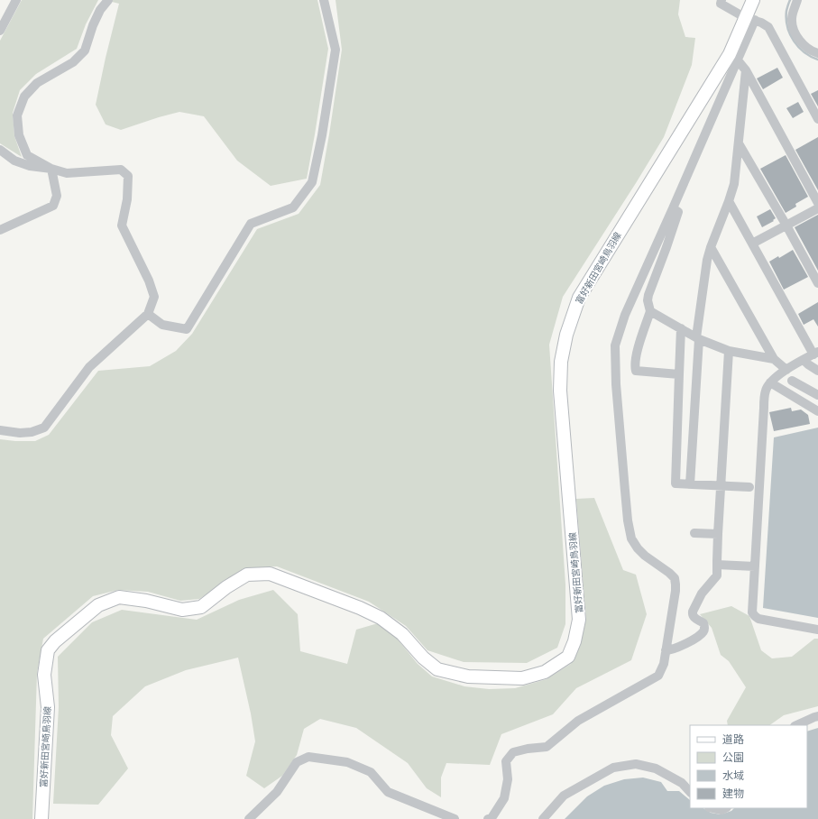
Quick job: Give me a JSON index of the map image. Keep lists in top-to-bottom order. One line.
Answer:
{"streets":{"main road":["富好新田宮崎鳥羽線"]},"legend":["道路","公園","水域","建物"]}
